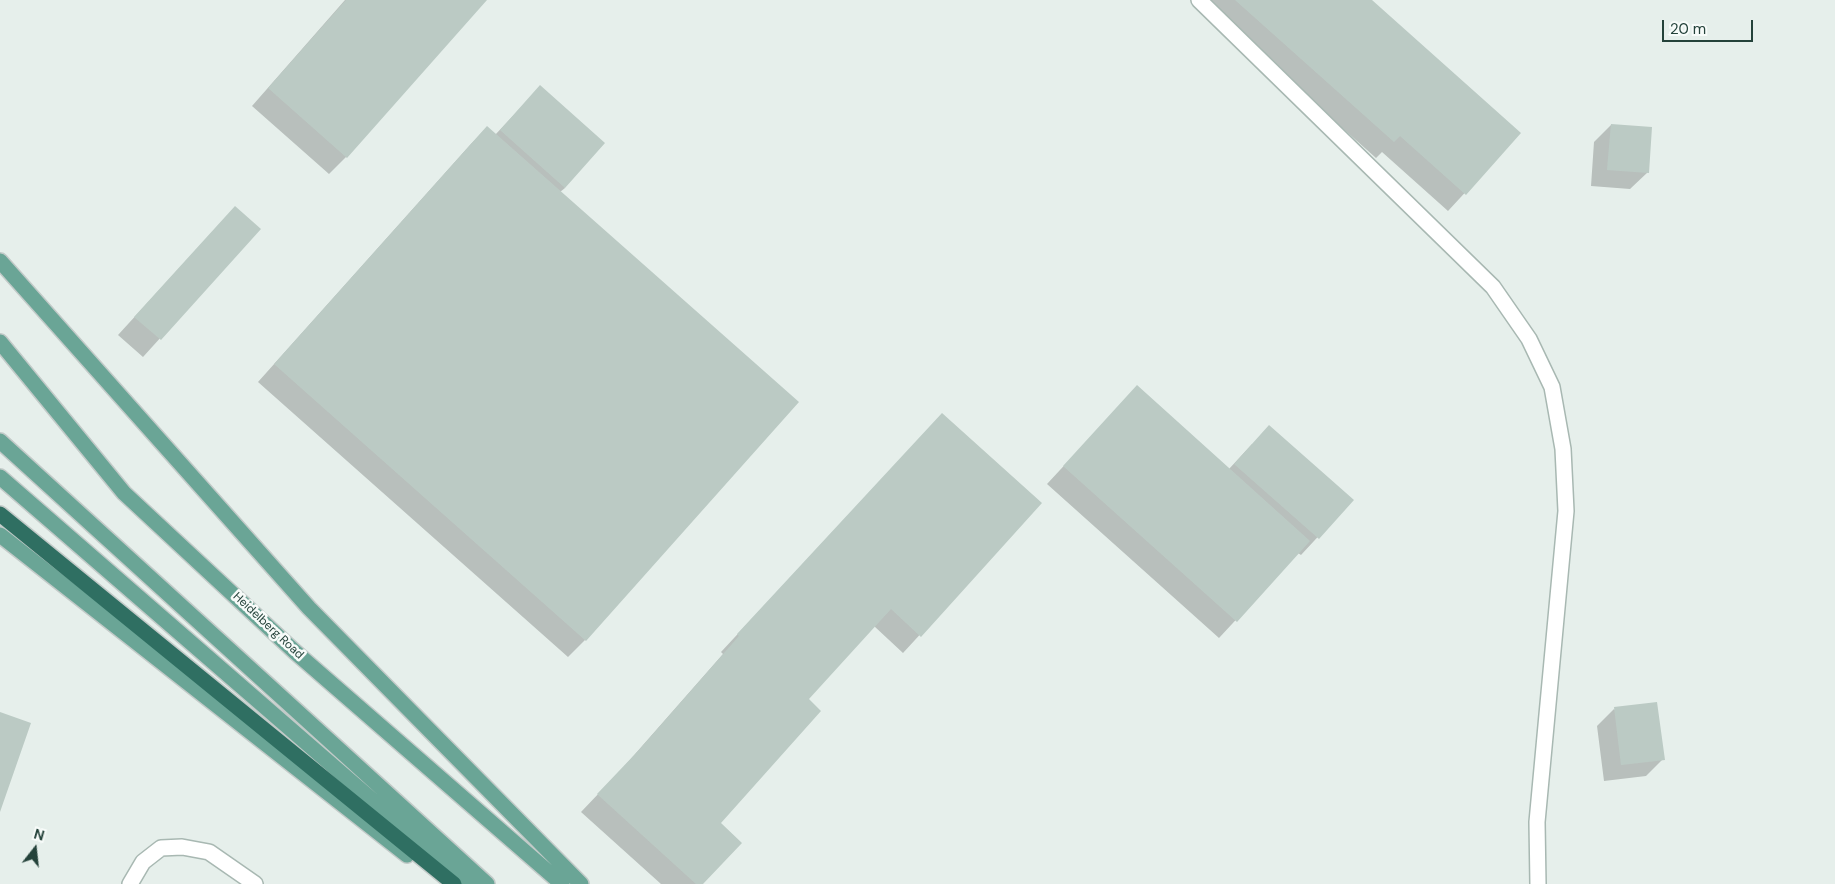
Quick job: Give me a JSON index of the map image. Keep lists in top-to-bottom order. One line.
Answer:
{"streets":{"main road":["Heidelberg Road"]},"scale_bar":"20 m","north":"top"}
